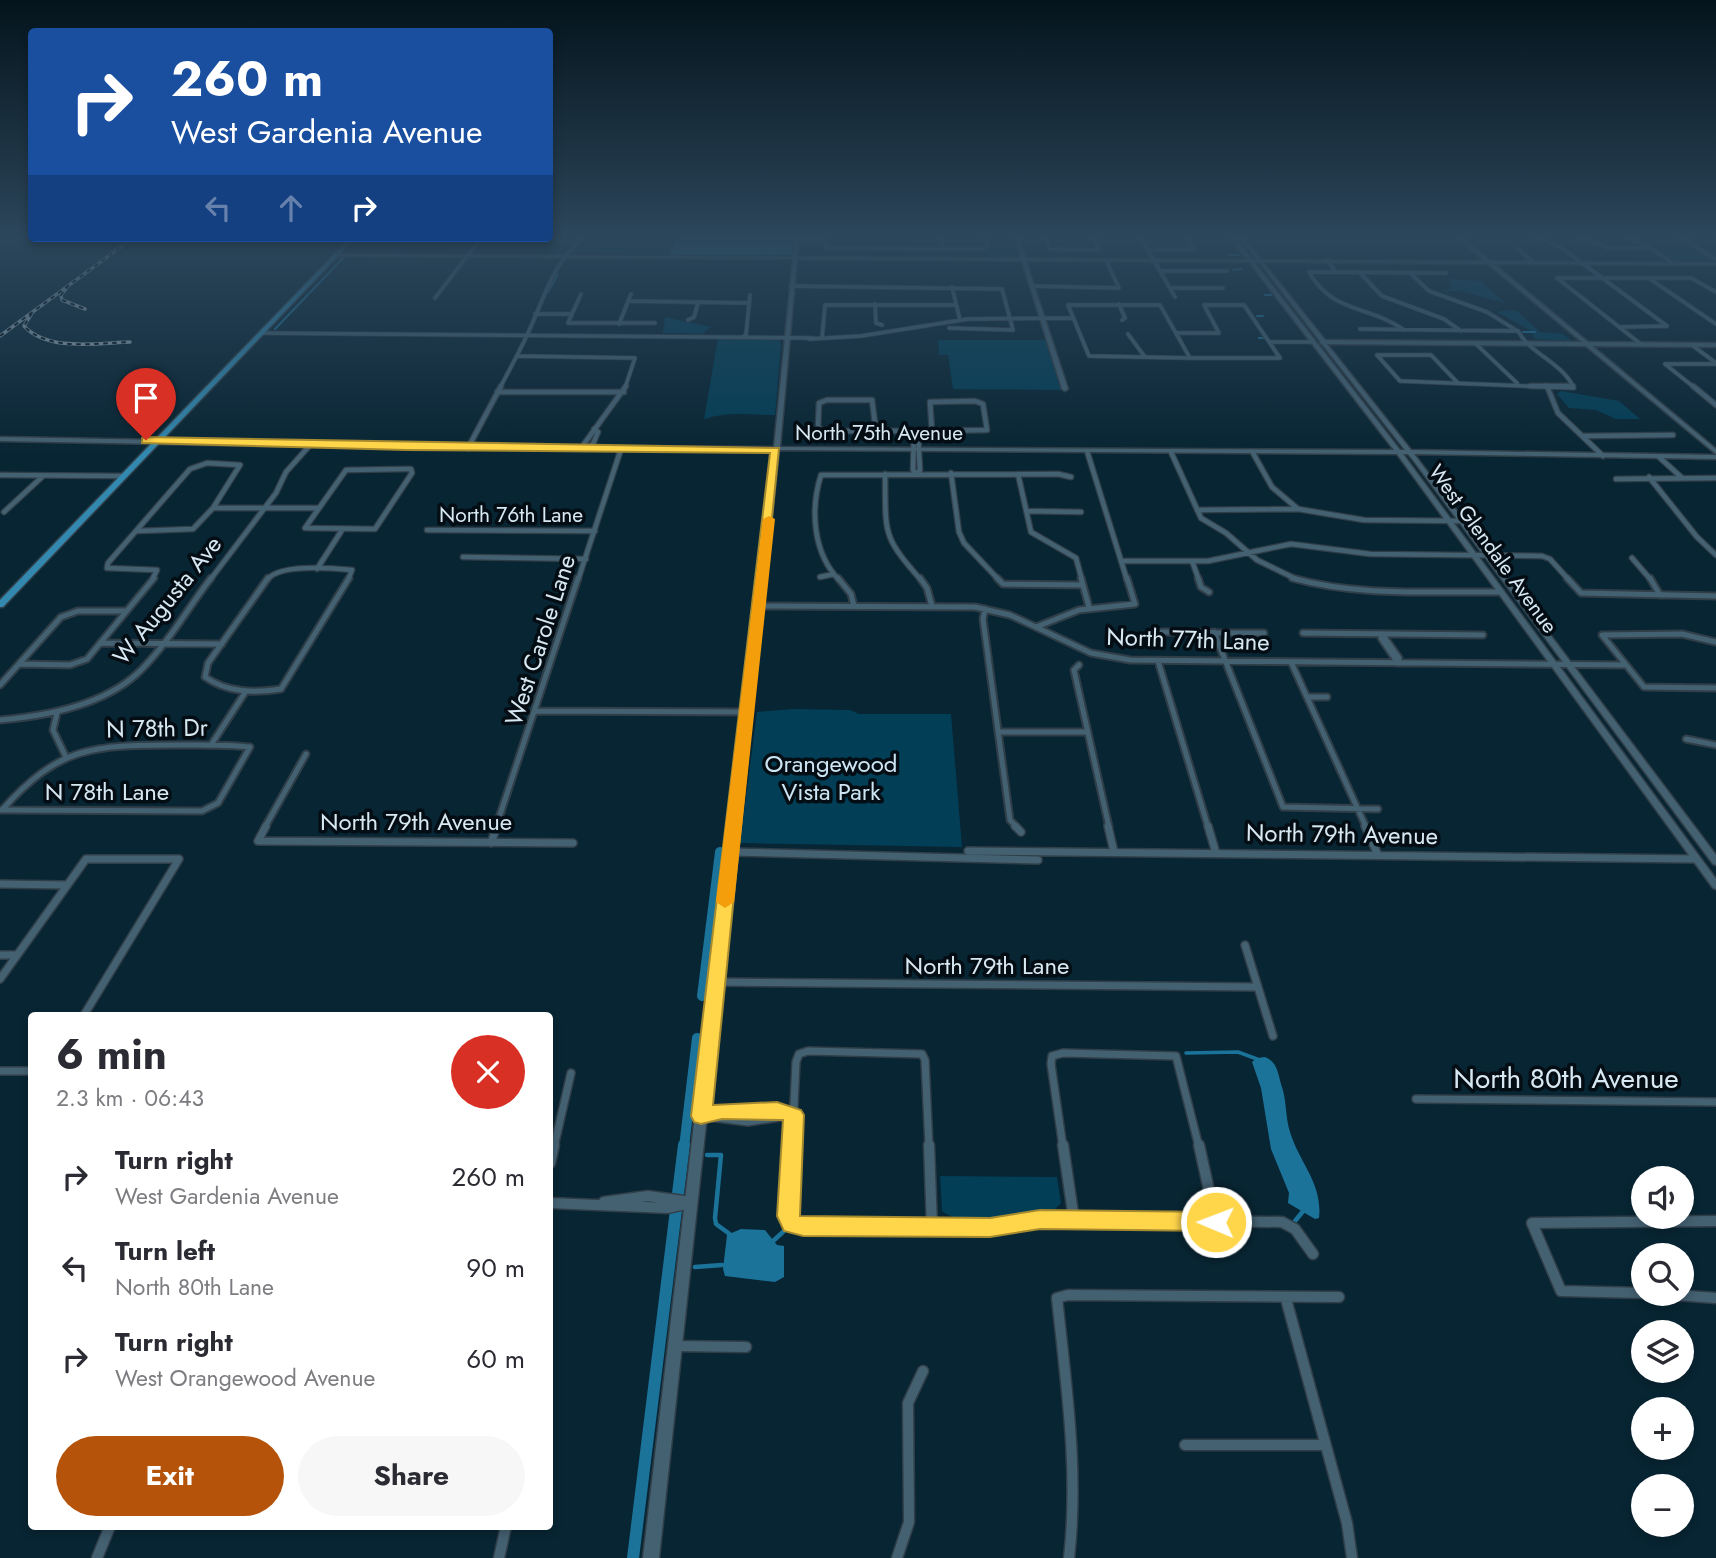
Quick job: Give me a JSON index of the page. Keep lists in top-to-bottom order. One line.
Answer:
{"streets":{"street":["North 75th Avenue","North 76th Lane","West Glendale Avenue","W Augusta Ave","North 77th Lane","West Carole Lane","N 78th Dr","N 78th Lane","North 79th Avenue","North 79th Lane","North 80th Avenue"]},"crossings":[["North 75th Avenue","West Glendale Avenue"],["North 75th Avenue","W Augusta Ave"],["North 75th Avenue","West Carole Lane"],["North 76th Lane","West Carole Lane"],["West Glendale Avenue","North 77th Lane"],["West Glendale Avenue","North 79th Avenue"],["West Carole Lane","North 79th Avenue"],["N 78th Dr","N 78th Lane"]],"parks":["Orangewood Vista Park"],"page":{"turn":["260 m","West Gardenia Avenue"],"heading":["6 min","2.3 km · 06:43"],"list":[{"name":"Turn right","note":"West Gardenia Avenue","value":"260 m"},{"name":"Turn left","note":"North 80th Lane","value":"90 m"},{"name":"Turn right","note":"West Orangewood Avenue","value":"60 m"}],"map_buttons":["+","−"],"buttons":["Exit","Share"]}}
